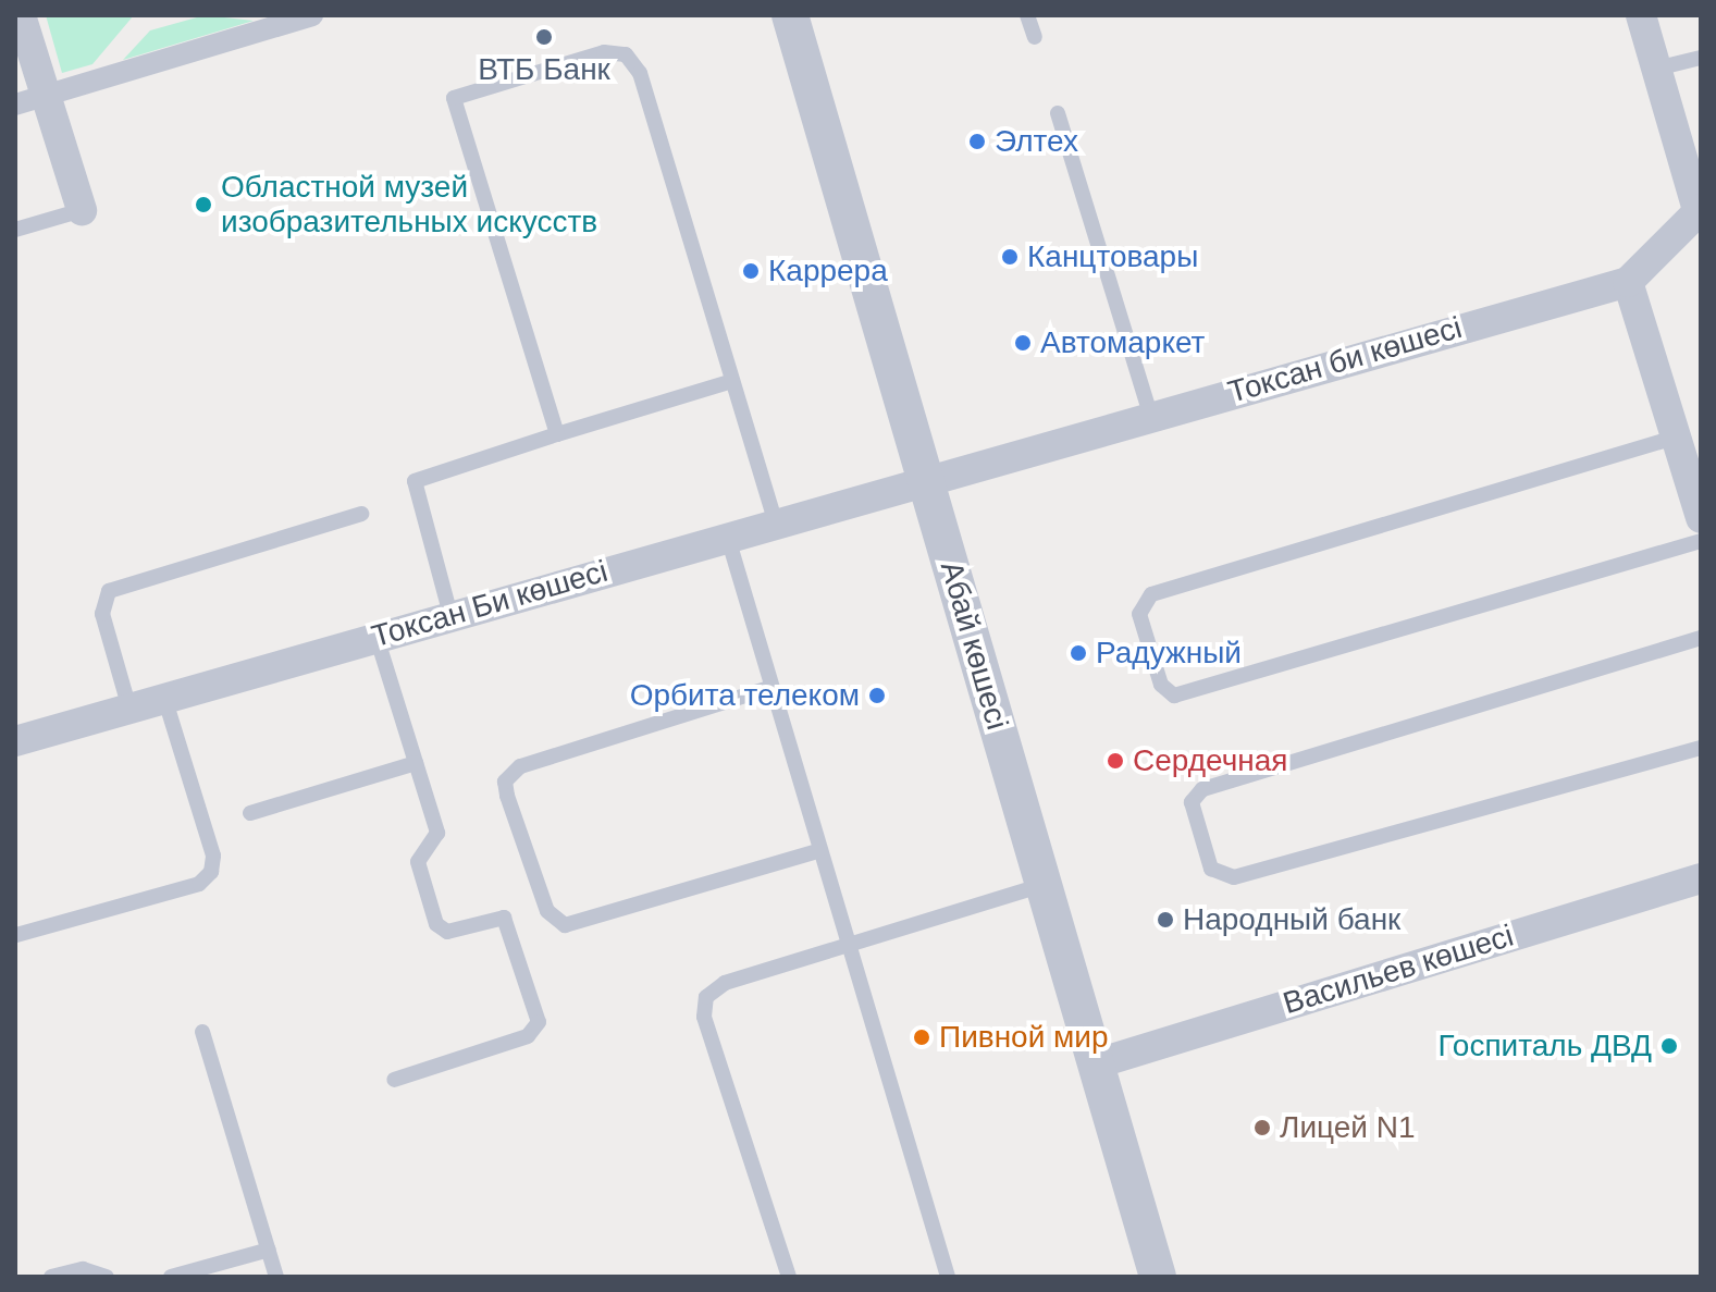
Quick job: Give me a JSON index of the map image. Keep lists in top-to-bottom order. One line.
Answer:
{"streets":{"street":["Токсан би көшесі","Токсан Би көшесі","Абай көшесі","Васильев көшесі"]},"crossings":[["Токсан би көшесі","Токсан Би көшесі"],["Токсан Би көшесі","Абай көшесі"],["Абай көшесі","Васильев көшесі"]],"places":["ВТБ Банк","Элтех","Областной музей изобразительных искусств","Канцтовары","Каррера","Автомаркет","Радужный","Орбита телеком","Сердечная","Народный банк","Пивной мир","Госпиталь ДВД","Лицей N1"]}
